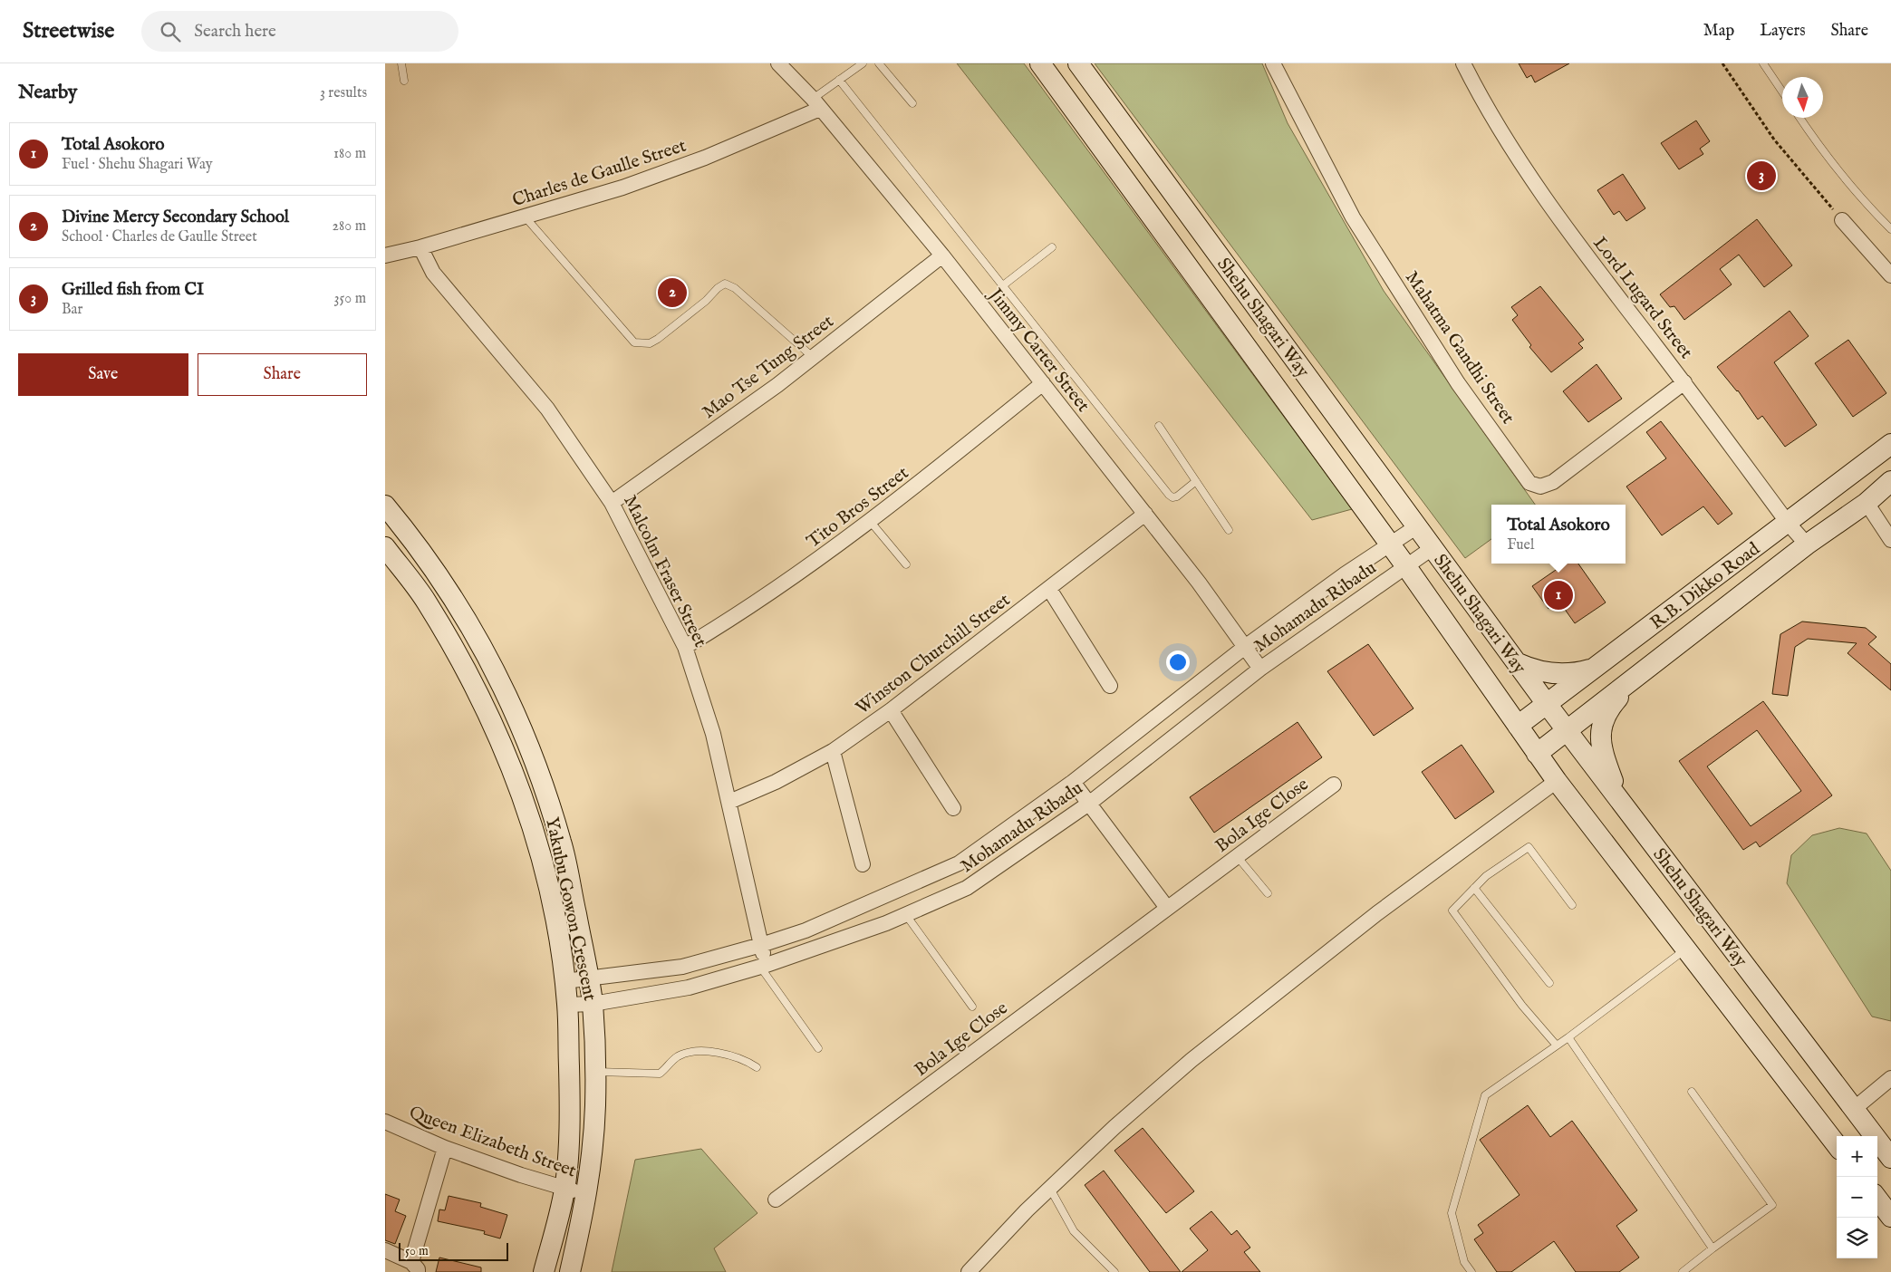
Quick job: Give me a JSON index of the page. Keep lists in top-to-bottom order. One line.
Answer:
{"streets":{"main road":["Shehu Shagari Way","R.B. Dikko Road","Yakubu Gowon Crescent"],"street":["Charles de Gaulle Street","Lord Lugard Street","Mahatma Gandhi Street","Jimmy Carter Street","Mao Tse Tung Street","Tito Bros Street","Malcolm Fraser Street","Mohamadu Ribadu","Winston Churchill Street","Bola Ige Close","Queen Elizabeth Street"]},"crossings":[["Charles de Gaulle Street","Jimmy Carter Street"],["Charles de Gaulle Street","Malcolm Fraser Street"],["Lord Lugard Street","Mahatma Gandhi Street"],["Lord Lugard Street","R.B. Dikko Road"],["Shehu Shagari Way","R.B. Dikko Road"],["Shehu Shagari Way","Mohamadu Ribadu"],["Jimmy Carter Street","Mao Tse Tung Street"],["Jimmy Carter Street","Tito Bros Street"],["Jimmy Carter Street","Mohamadu Ribadu"],["Jimmy Carter Street","Winston Churchill Street"],["Mao Tse Tung Street","Malcolm Fraser Street"],["Tito Bros Street","Malcolm Fraser Street"],["Malcolm Fraser Street","Mohamadu Ribadu"],["Malcolm Fraser Street","Winston Churchill Street"],["Mohamadu Ribadu","Yakubu Gowon Crescent"],["Yakubu Gowon Crescent","Queen Elizabeth Street"]],"scale_bar":"50 m","north":"bottom","page":{"header":"Streetwise","search":"Search here","nav":["Map","Layers","Share"],"heading":["Nearby","3 results"],"list":[{"mark":"1","name":"Total Asokoro","note":"Fuel · Shehu Shagari Way","value":"180 m"},{"mark":"2","name":"Divine Mercy Secondary School","note":"School · Charles de Gaulle Street","value":"280 m"},{"mark":"3","name":"Grilled fish from CI","note":"Bar","value":"350 m"}],"pins":["3","2","1"],"buttons":["Save","Share"],"popup":["Total Asokoro","Fuel"],"map_buttons":["+","−"],"scale":"50 m"}}
